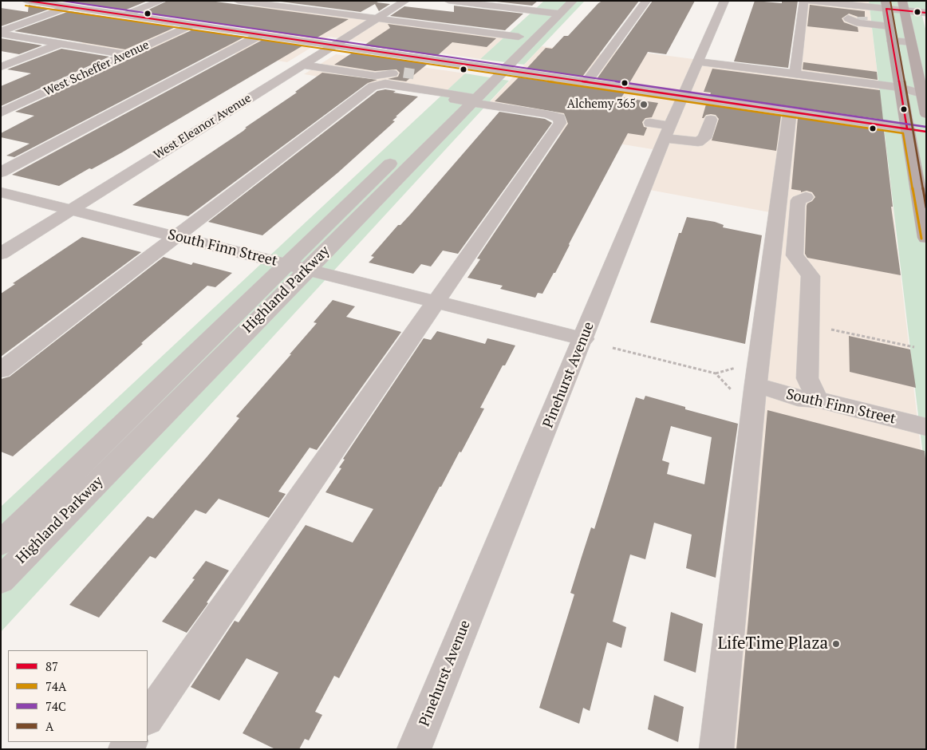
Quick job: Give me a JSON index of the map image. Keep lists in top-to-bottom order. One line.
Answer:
{"streets":{"street":["West Scheffer Avenue","West Eleanor Avenue","South Finn Street","Highland Parkway","Pinehurst Avenue"]},"crossings":[["West Eleanor Avenue","South Finn Street"],["South Finn Street","Highland Parkway"],["South Finn Street","Pinehurst Avenue"]],"places":["Alchemy 365","LifeTime Plaza"],"lines":["transit line 87","transit line 74C","transit line A","transit line 74A"],"legend":["87","74A","74C","A"]}
